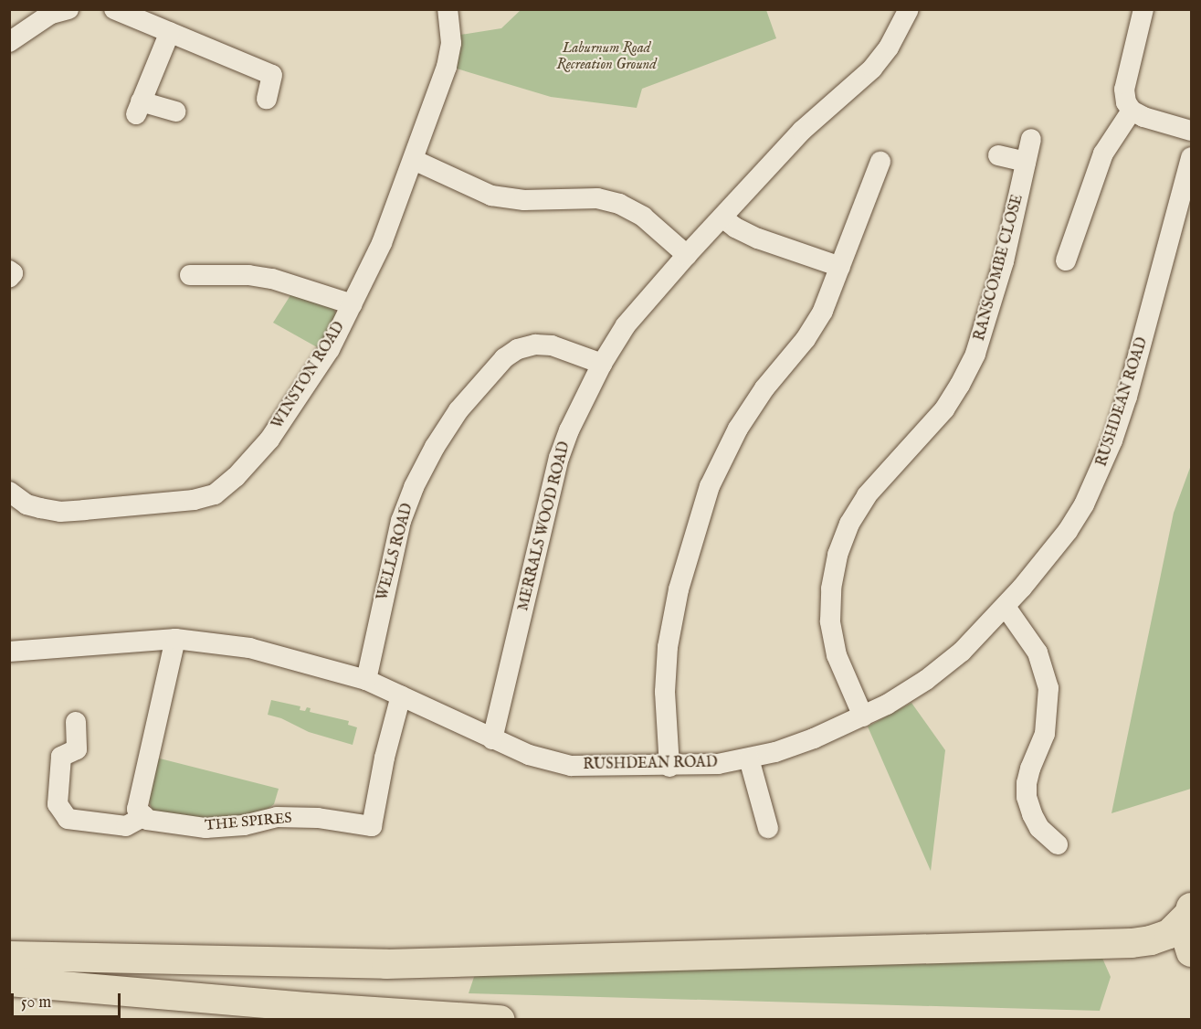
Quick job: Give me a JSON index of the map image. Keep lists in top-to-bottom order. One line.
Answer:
{"streets":{"street":["RANSCOMBE CLOSE","WINSTON ROAD","RUSHDEAN ROAD","MERRALS WOOD ROAD","WELLS ROAD","THE SPIRES"]},"crossings":[["RANSCOMBE CLOSE","RUSHDEAN ROAD"],["RUSHDEAN ROAD","MERRALS WOOD ROAD"],["RUSHDEAN ROAD","WELLS ROAD"],["RUSHDEAN ROAD","THE SPIRES"],["MERRALS WOOD ROAD","WELLS ROAD"]],"parks":["Laburnum Road Recreation Ground"],"scale_bar":"50 m"}
